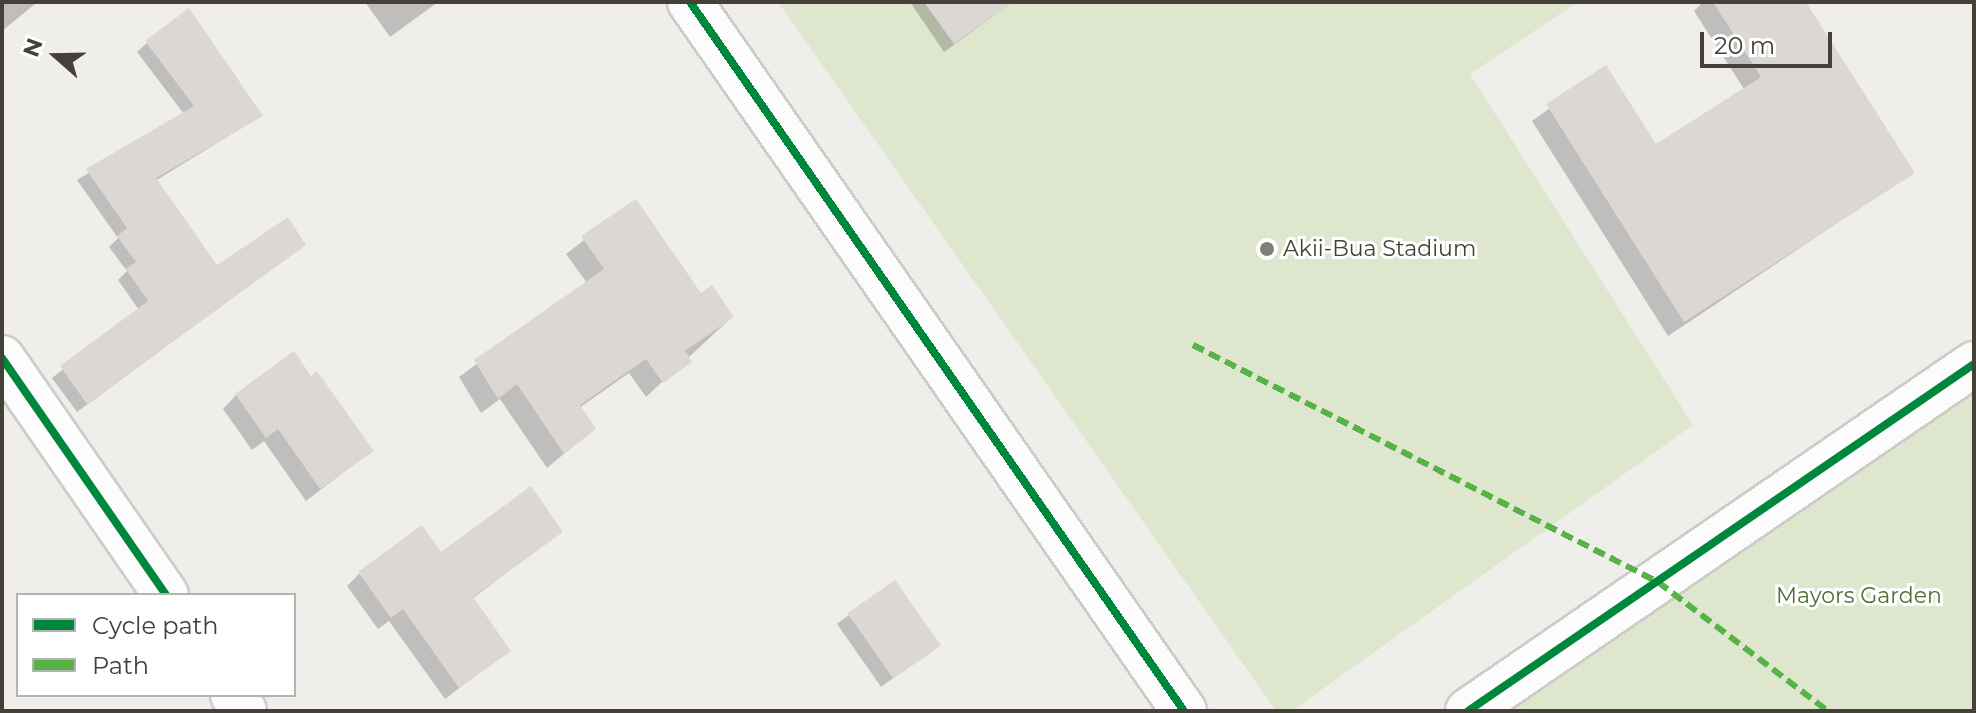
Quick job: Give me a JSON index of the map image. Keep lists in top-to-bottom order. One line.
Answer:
{"parks":["Mayors Garden"],"places":["Akii-Bua Stadium"],"legend":["Cycle path","Path"],"scale_bar":"20 m","north":"left"}
